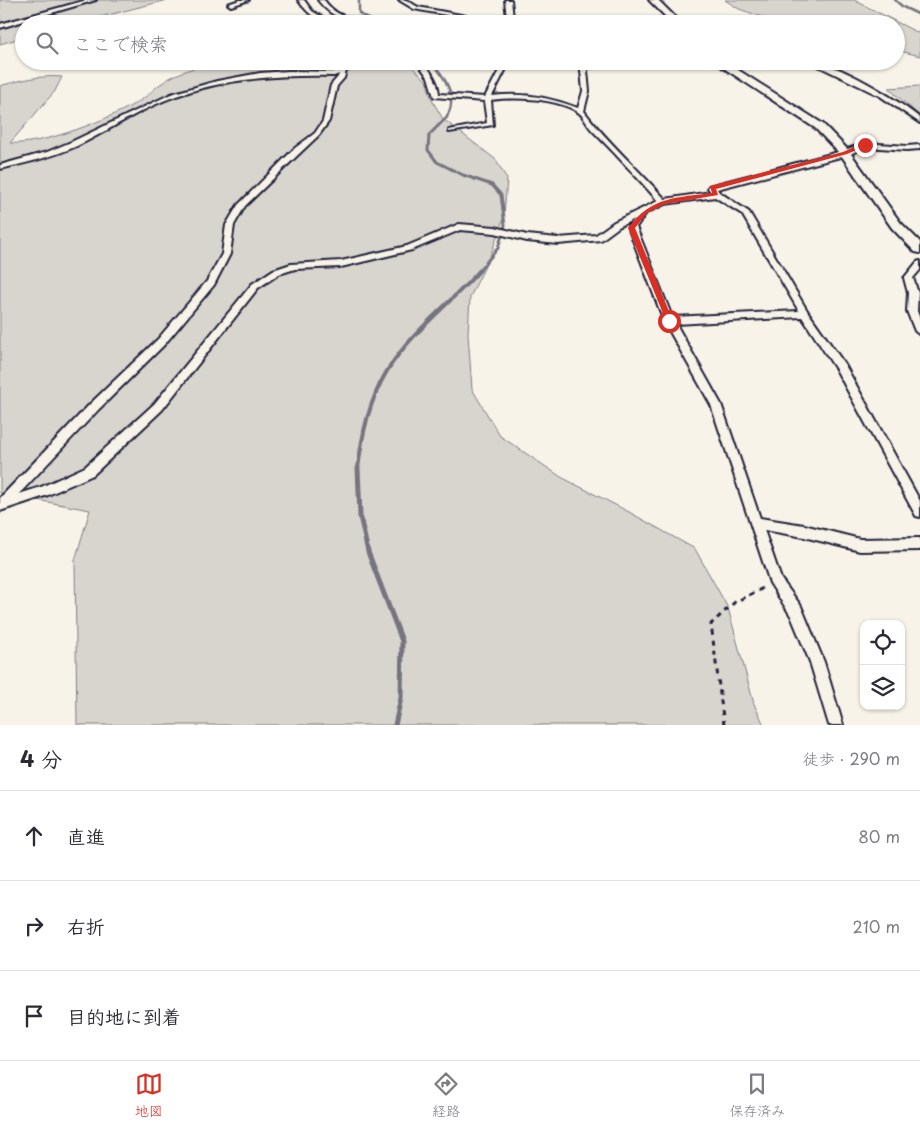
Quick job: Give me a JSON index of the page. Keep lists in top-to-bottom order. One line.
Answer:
{"page":{"search":"ここで検索","heading":["4 分","徒歩 · 290 m"],"list":[["直進","80 m"],["右折","210 m"],"目的地に到着"],"nav":["地図","経路","保存済み"]}}
